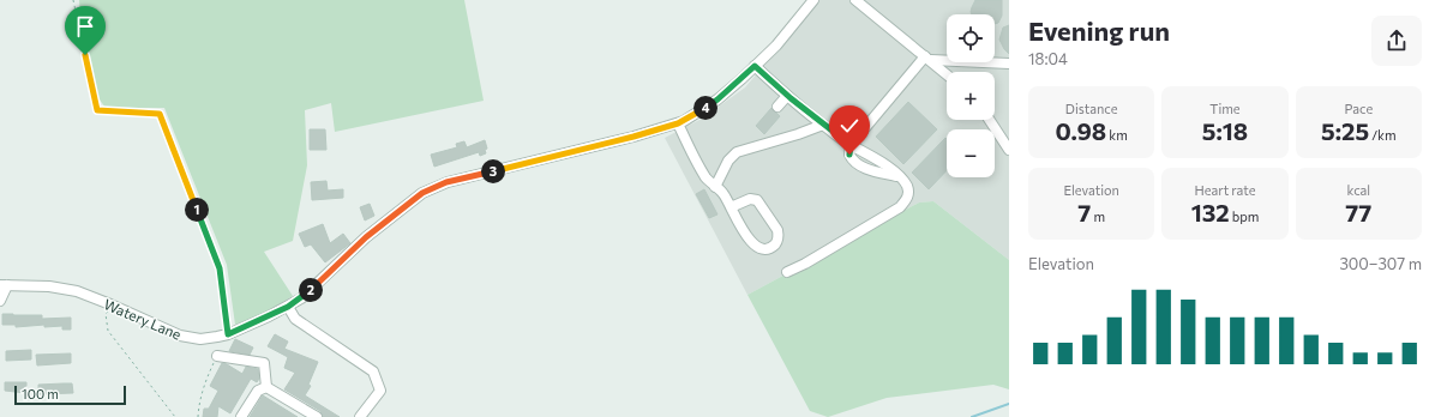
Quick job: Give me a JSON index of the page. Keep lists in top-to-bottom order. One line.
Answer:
{"streets":{"street":["Watery Lane"]},"scale_bar":"100 m","page":{"heading":["Evening run","18:04"],"map_buttons":["+","−"],"stats":[["Distance","0.98 km"],["Time","5:18"],["Pace","5:25 /km"],["Elevation","7 m"],["Heart rate","132 bpm"],["kcal","77"]],"pins":["4","3","1","2"],"chart":["Elevation","300–307 m"],"scale":"100 m"}}
